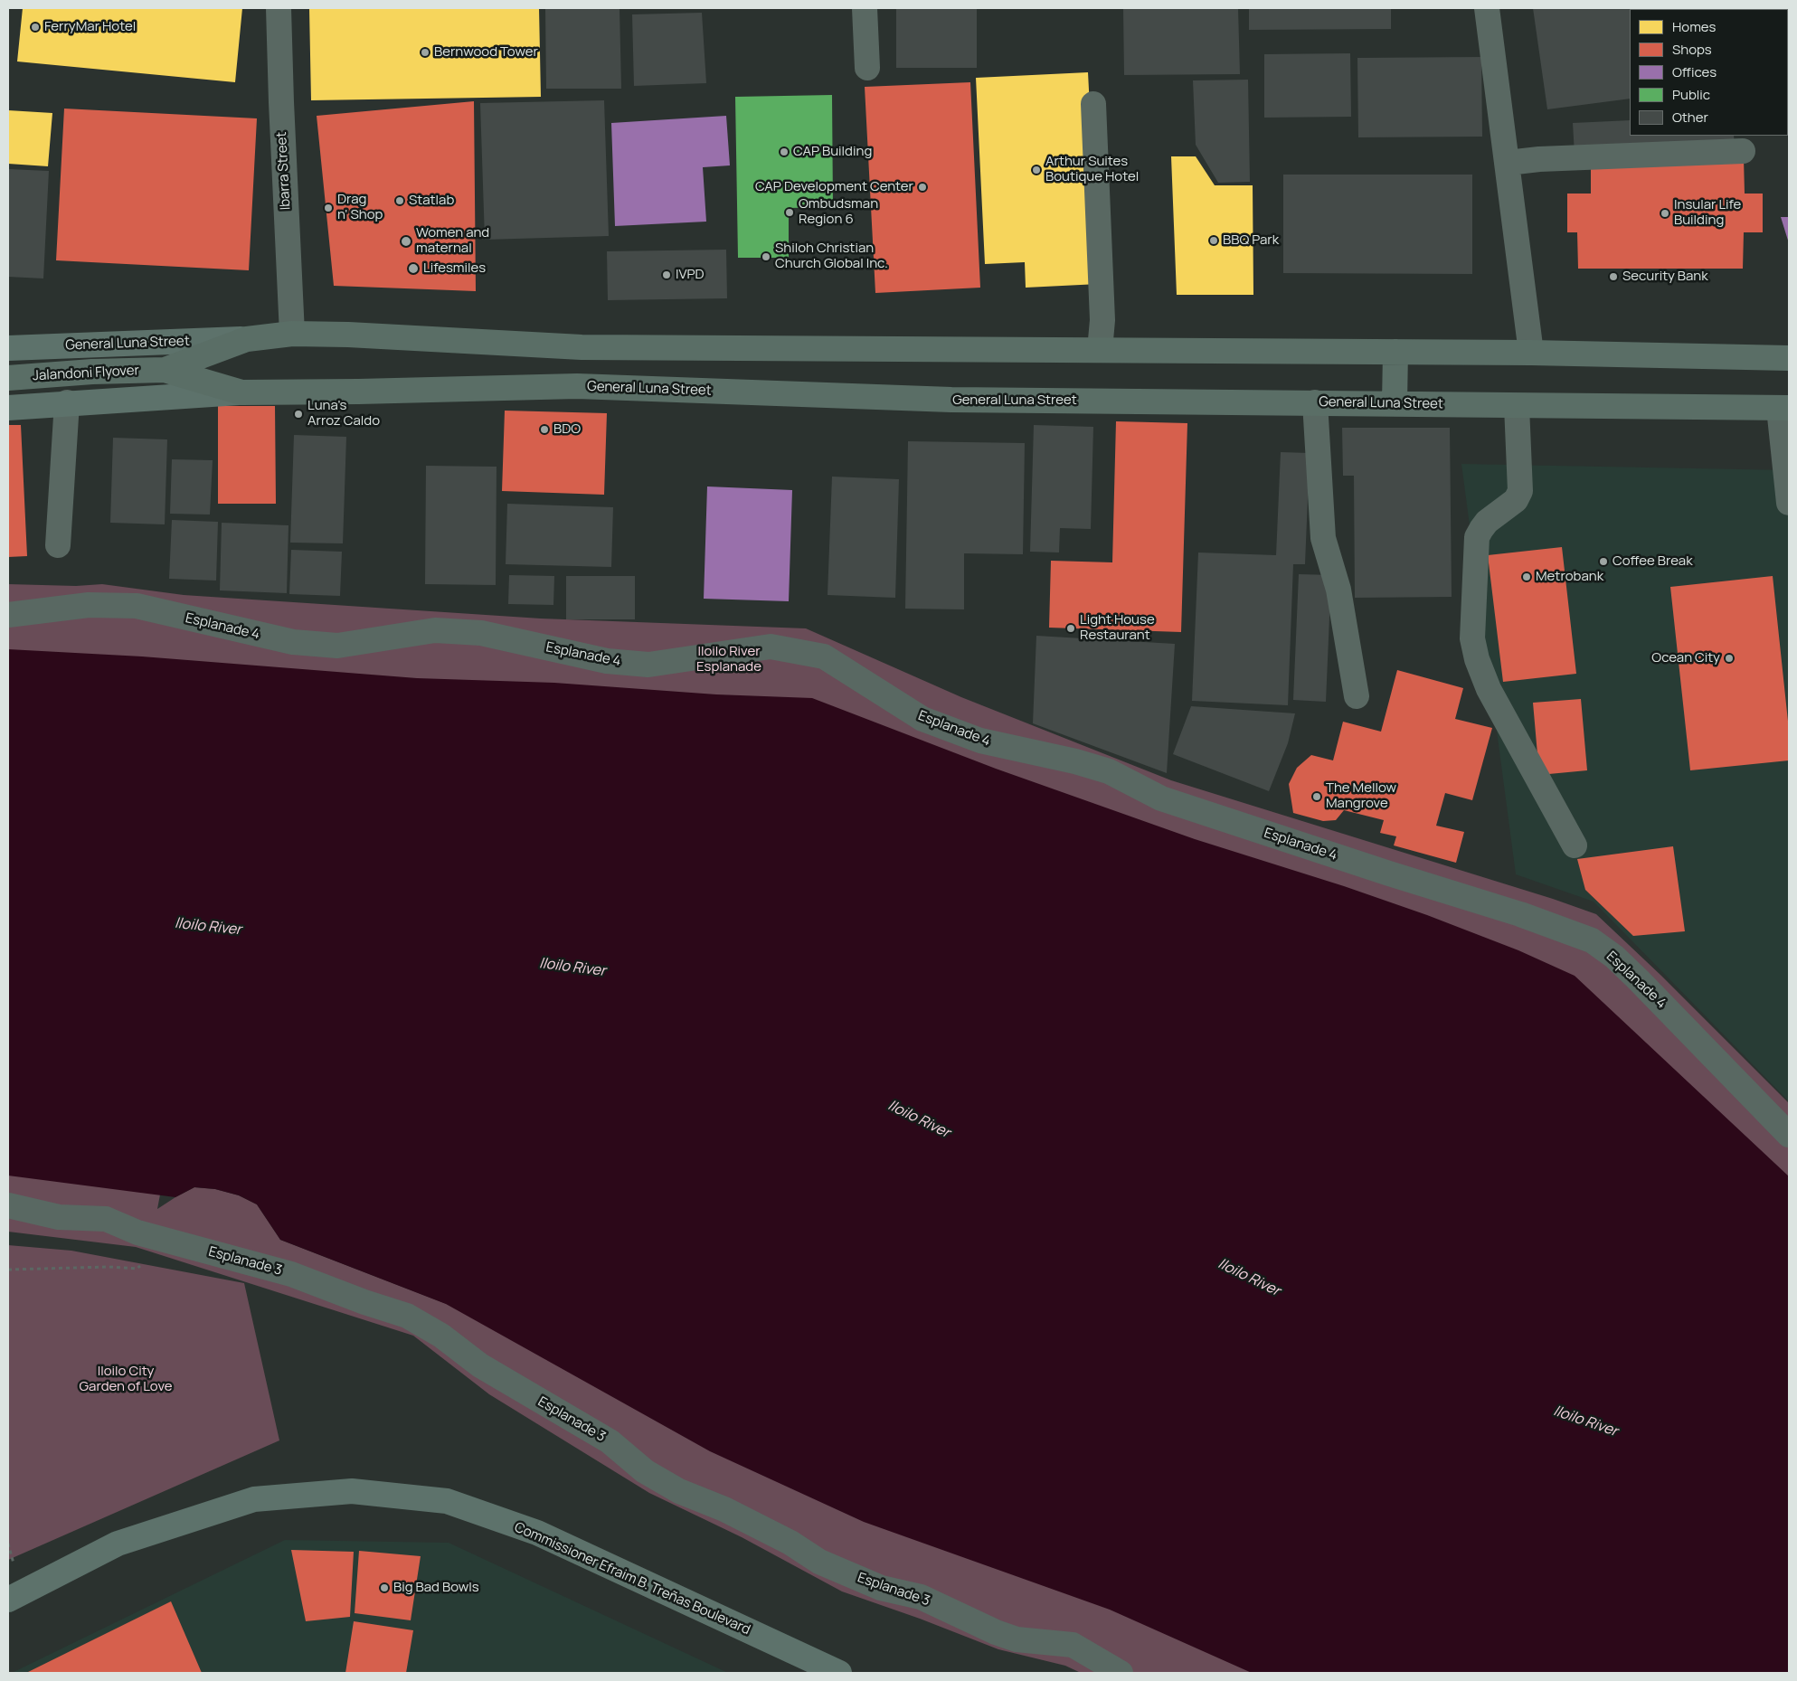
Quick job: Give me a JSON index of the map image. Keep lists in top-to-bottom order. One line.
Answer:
{"streets":{"highway":["General Luna Street","Jalandoni Flyover"],"main road":["Commissioner Efraim B. Treñas Boulevard"],"street":["Ibarra Street","Esplanade 4","Esplanade 3"]},"crossings":[["Ibarra Street","General Luna Street"],["General Luna Street","Jalandoni Flyover"]],"water":["Iloilo River"],"parks":["Iloilo River Esplanade","Iloilo City Garden of Love"],"places":["FerryMar Hotel","Bernwood Tower","CAP Building","Arthur Suites Boutique Hotel","CAP Development Center","Statlab","Drag n' Shop","Ombudsman Region 6","Insular Life Building","BBQ Park","Women and maternal","Shiloh Christian Church Global Inc.","Lifesmiles","IVPD","Security Bank","Luna's Arroz Caldo","BDO","Coffee Break","Metrobank","Light House Restaurant","Ocean City","The Mellow Mangrove","Big Bad Bowls"],"legend":["Homes","Shops","Offices","Public","Other"]}
